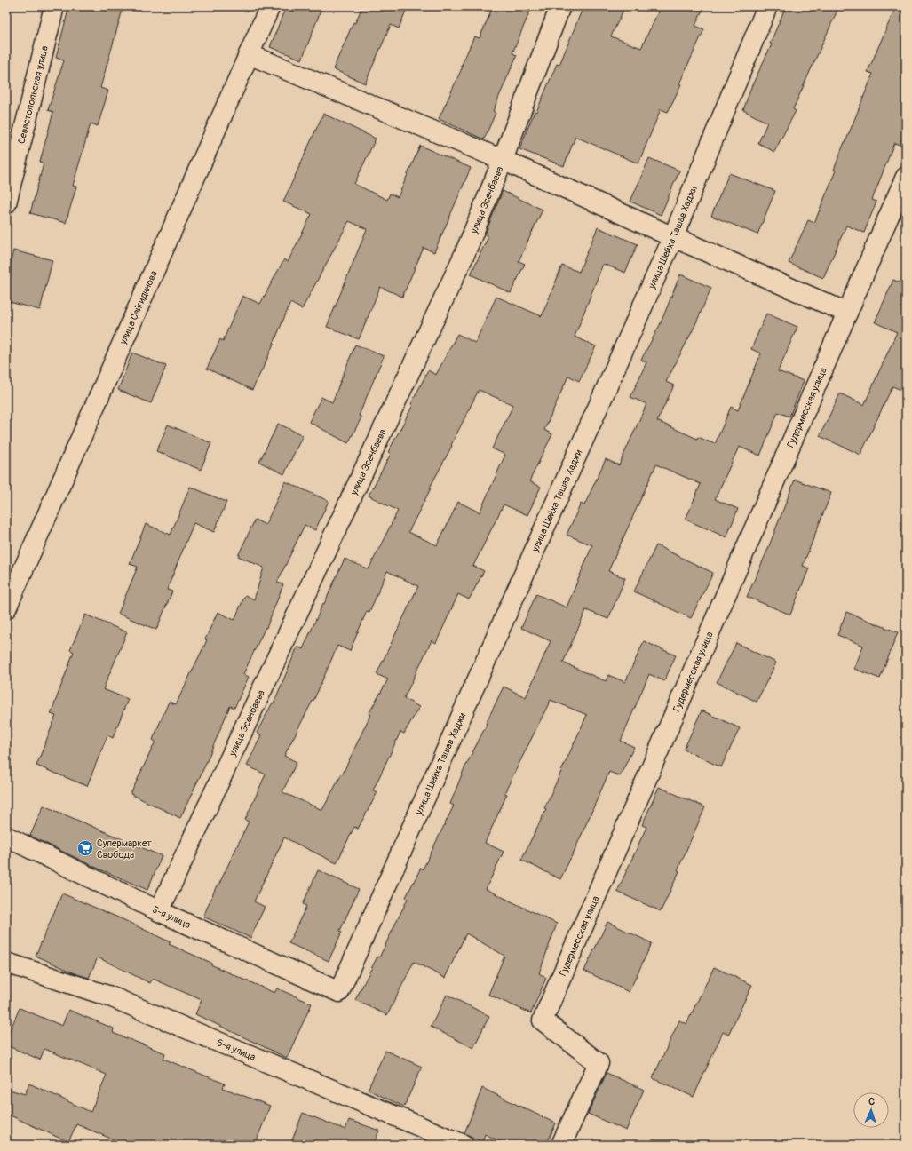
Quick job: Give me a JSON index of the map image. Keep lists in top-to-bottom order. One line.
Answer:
{"streets":{"street":["Севастопольская улица","улица Эсенбаева","улица Шейха Ташав Хаджи","улица Сайгидинова","Гудермесская улица","5-я улица","6-я улица"]},"crossings":[["улица Эсенбаева","5-я улица"],["улица Шейха Ташав Хаджи","5-я улица"]],"places":{"supermarket":["Супермаркет Свобода"]},"north":"top"}
